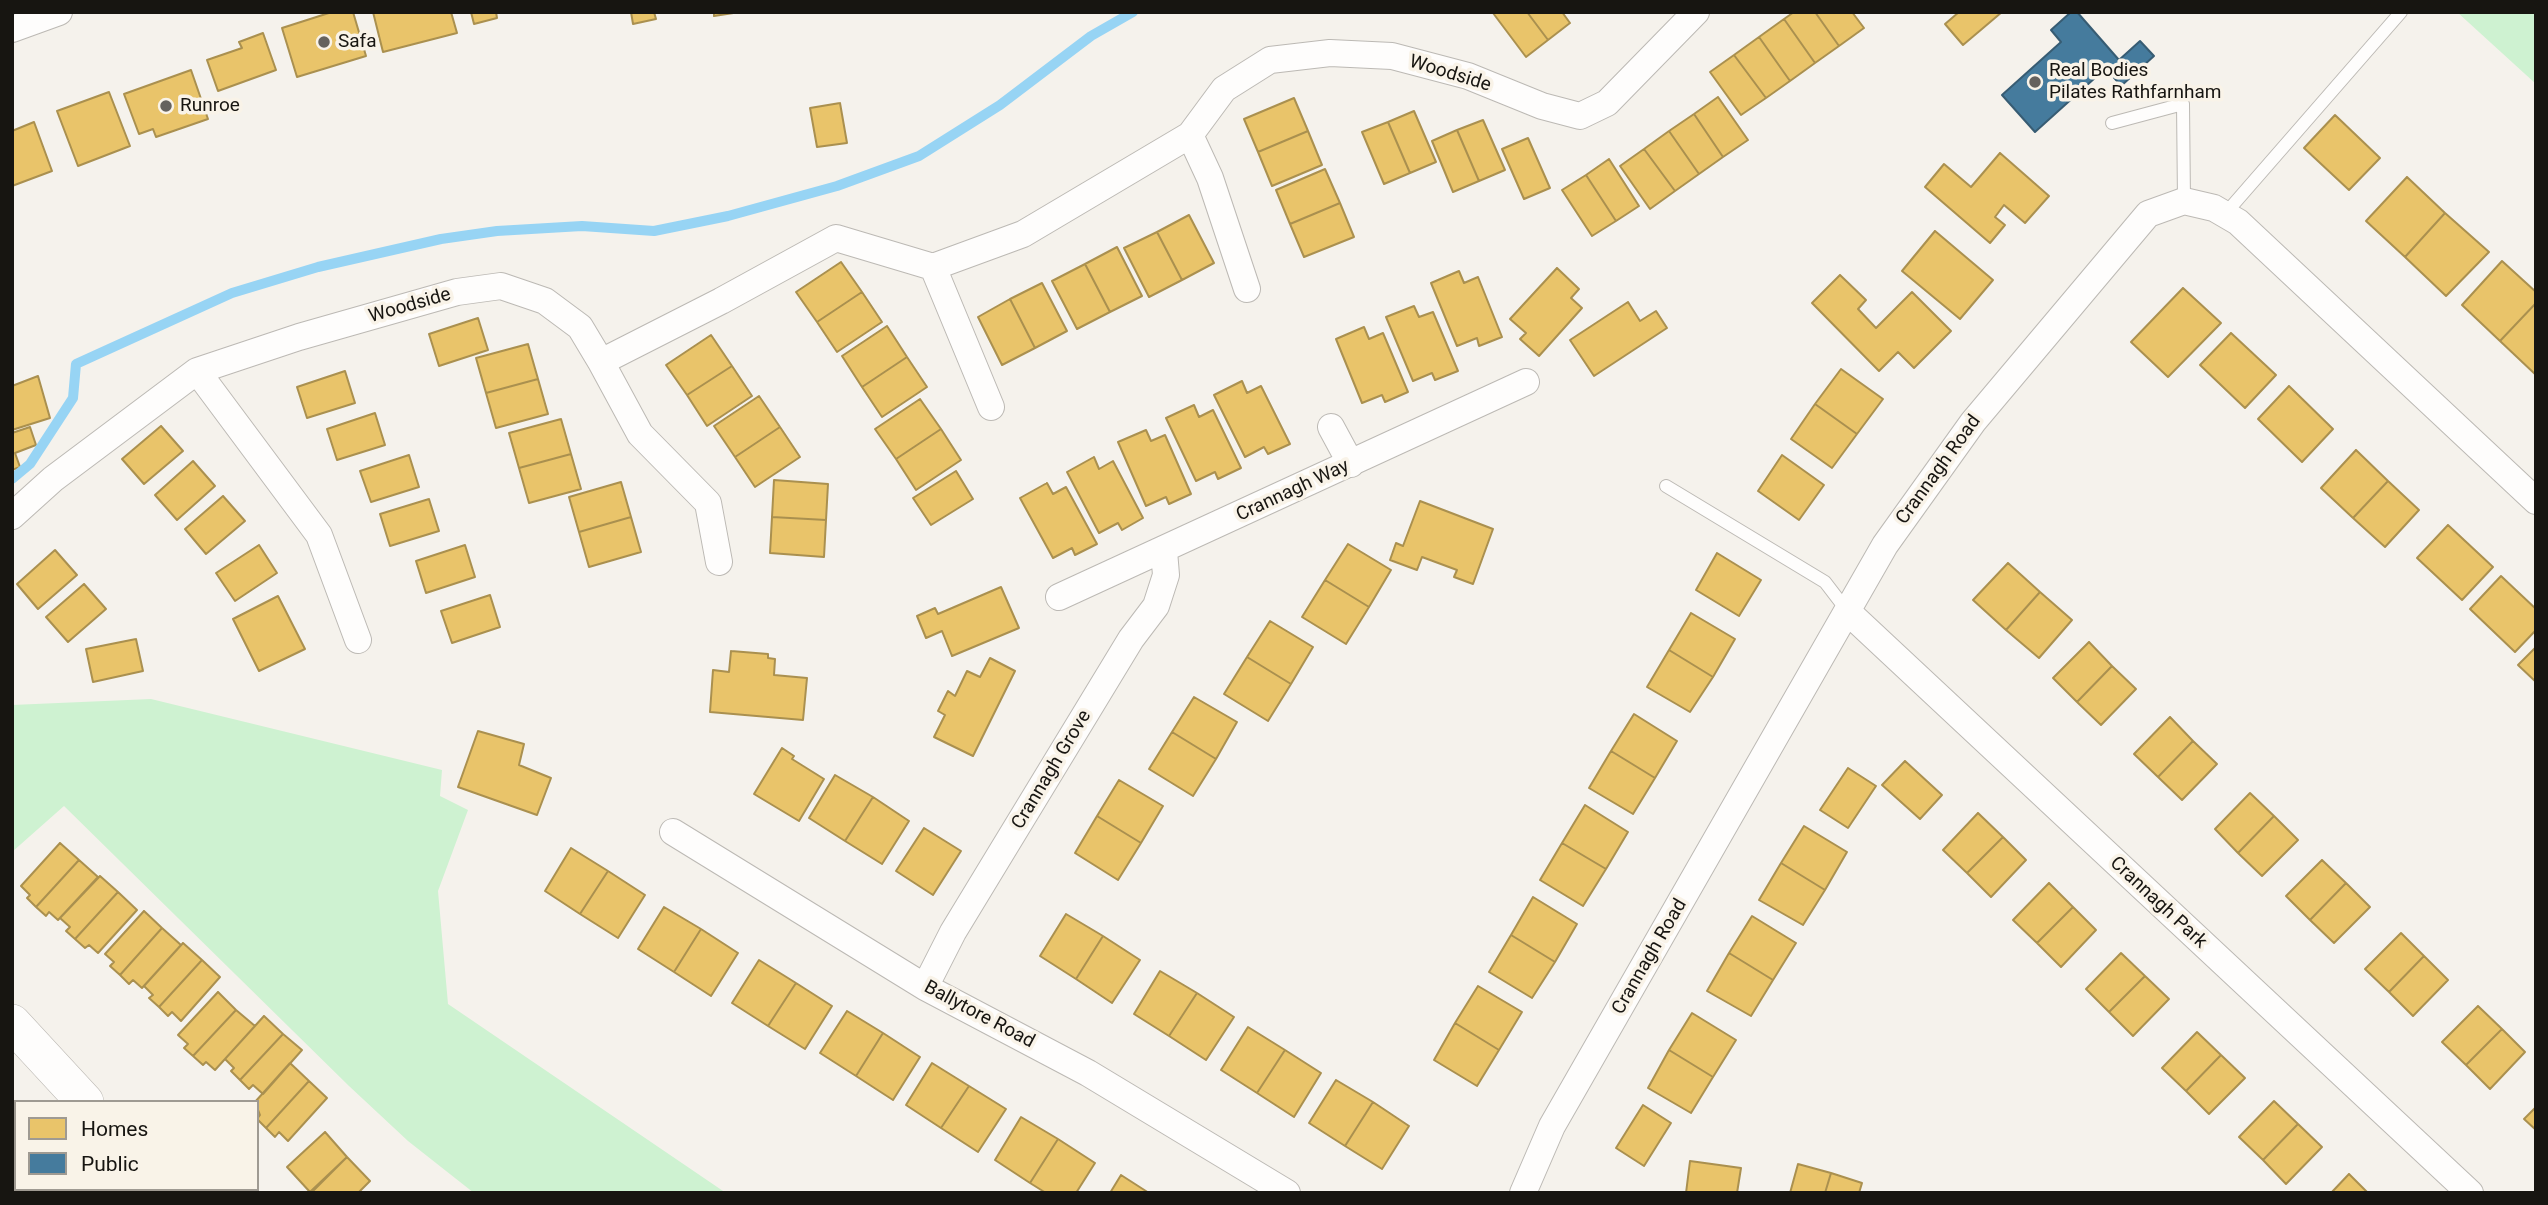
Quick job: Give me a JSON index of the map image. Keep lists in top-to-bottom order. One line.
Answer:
{"streets":{"street":["Woodside","Crannagh Road","Crannagh Way","Crannagh Grove","Crannagh Park","Ballytore Road"]},"crossings":[["Crannagh Road","Crannagh Park"],["Crannagh Way","Crannagh Grove"],["Crannagh Grove","Ballytore Road"]],"places":["Safa","Real Bodies Pilates Rathfarnham","Runroe"],"legend":["Homes","Public"]}
